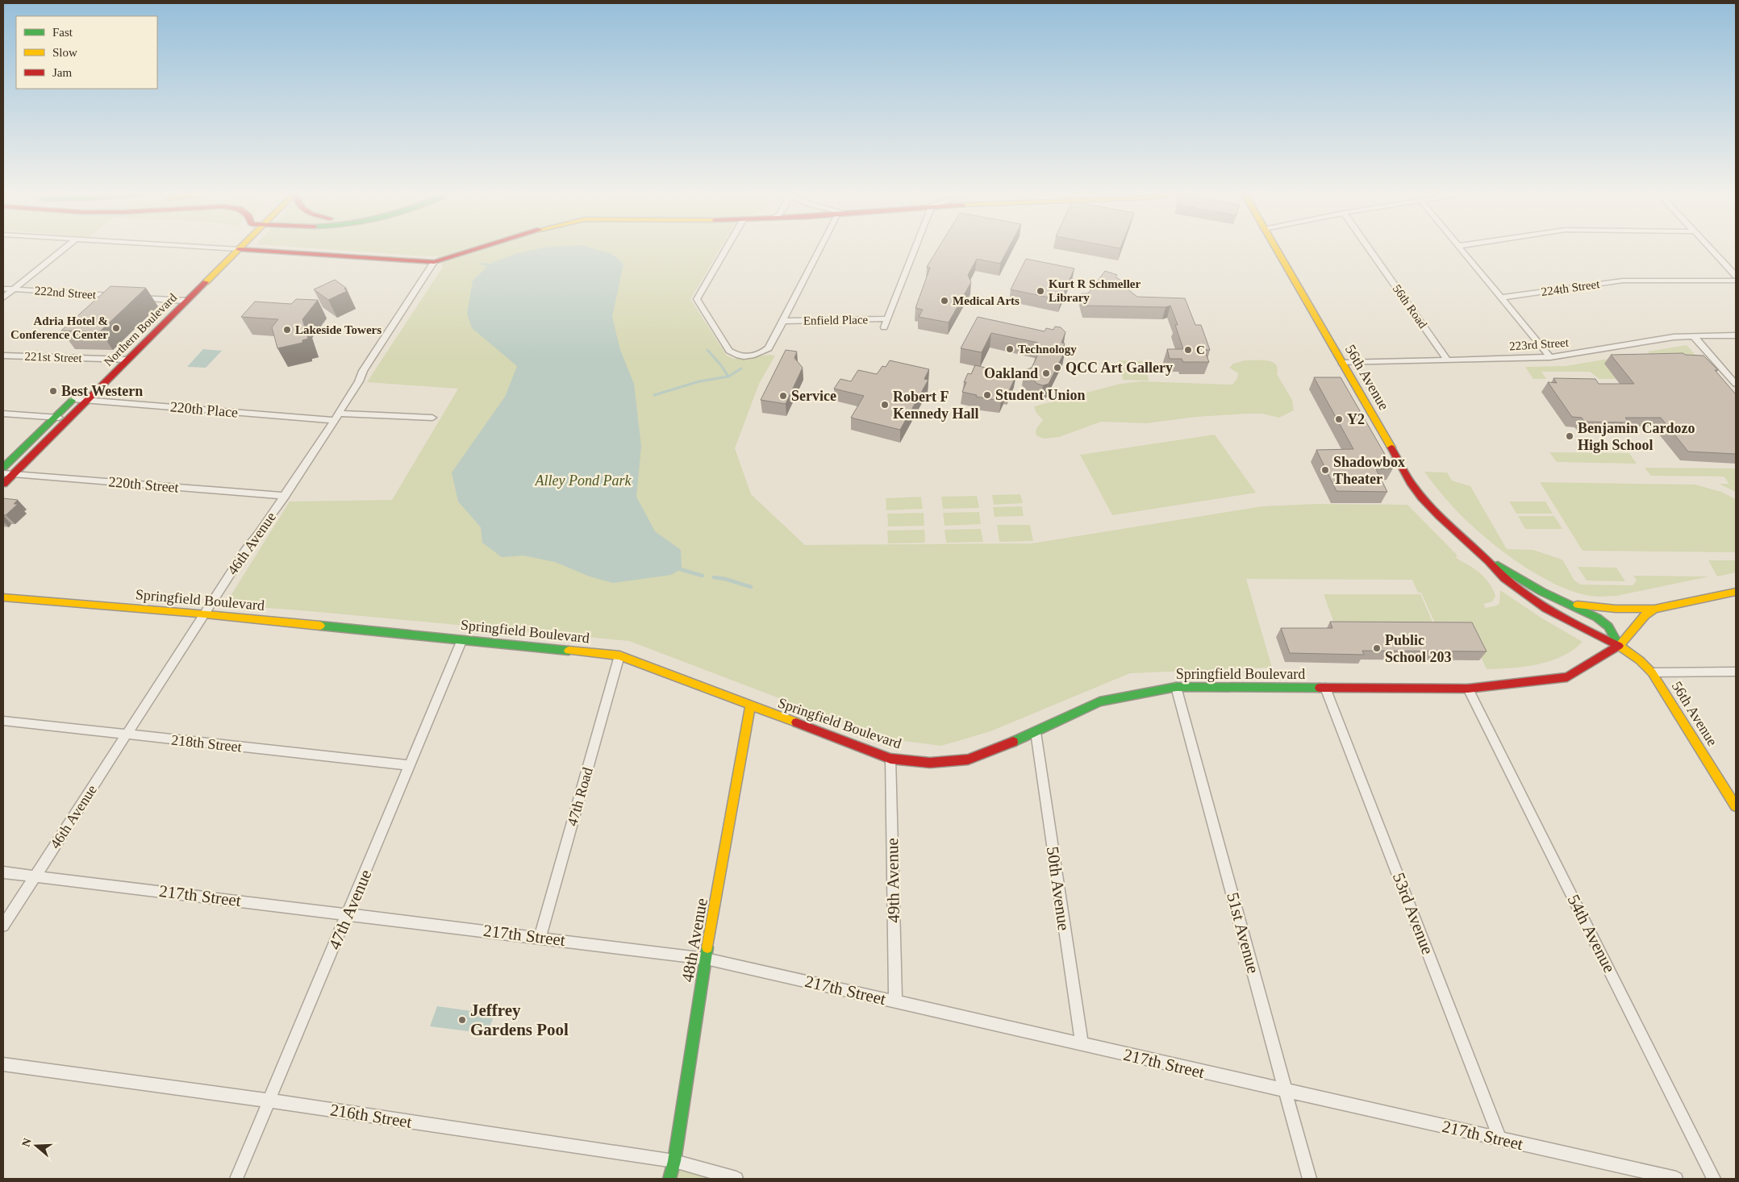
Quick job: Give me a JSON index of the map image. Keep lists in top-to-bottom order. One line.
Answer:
{"streets":{"main road":["Northern Boulevard","56th Avenue","Springfield Boulevard","48th Avenue"],"street":["224th Street","222nd Street","56th Road","Enfield Place","223rd Street","221st Street","220th Place","220th Street","46th Avenue","218th Street","47th Road","49th Avenue","50th Avenue","217th Street","47th Avenue","53rd Avenue","51st Avenue","54th Avenue","216th Street"]},"crossings":[["56th Road","223rd Street"],["Northern Boulevard","221st Street"],["Northern Boulevard","220th Place"],["Northern Boulevard","220th Street"],["223rd Street","56th Avenue"],["56th Avenue","Springfield Boulevard"],["220th Place","46th Avenue"],["220th Street","46th Avenue"],["46th Avenue","Springfield Boulevard"],["46th Avenue","218th Street"],["46th Avenue","217th Street"],["Springfield Boulevard","47th Road"],["Springfield Boulevard","49th Avenue"],["Springfield Boulevard","50th Avenue"],["Springfield Boulevard","47th Avenue"],["Springfield Boulevard","53rd Avenue"],["Springfield Boulevard","51st Avenue"],["Springfield Boulevard","54th Avenue"],["Springfield Boulevard","48th Avenue"],["218th Street","47th Avenue"],["47th Road","217th Street"],["49th Avenue","217th Street"],["50th Avenue","217th Street"],["217th Street","47th Avenue"],["217th Street","53rd Avenue"],["217th Street","51st Avenue"],["217th Street","48th Avenue"],["47th Avenue","216th Street"],["48th Avenue","216th Street"]],"parks":["Alley Pond Park"],"places":["Kurt R Schmeller Library","Medical Arts","Adria Hotel & Conference Center","Lakeside Towers","Technology","C","QCC Art Gallery","Oakland","Best Western","Student Union","Service","Robert F Kennedy Hall","Y2","Benjamin Cardozo High School","Shadowbox Theater","Public School 203","Jeffrey Gardens Pool"],"legend":["Fast","Slow","Jam"],"north":"left"}
